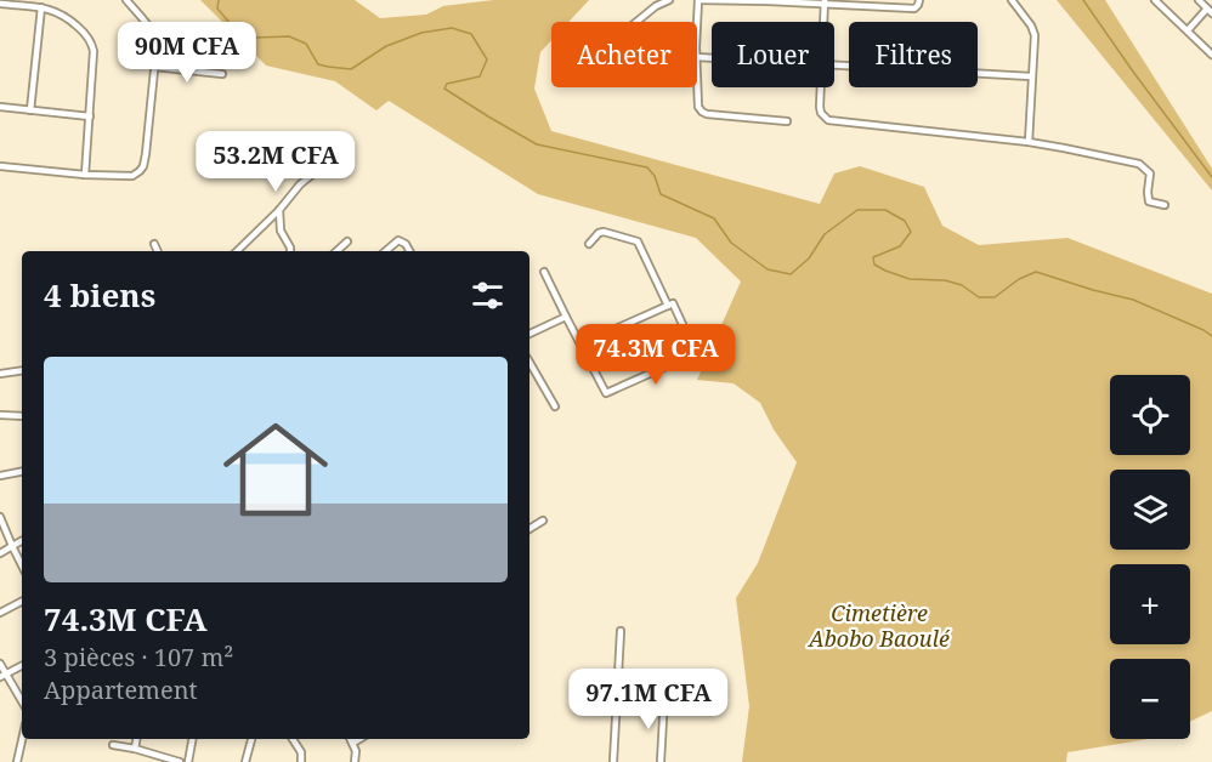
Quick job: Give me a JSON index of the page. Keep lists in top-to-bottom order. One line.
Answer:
{"parks":["Cimetière Abobo Baoulé"],"page":{"price":["90M CFA","53.2M CFA","74.3M CFA","97.1M CFA"],"chip":["Acheter","Louer","Filtres"],"heading":"4 biens","list":[{"name":"74.3M CFA","note":"3 pièces · 107 m² · Appartement"}],"map_buttons":["+","−"]}}
